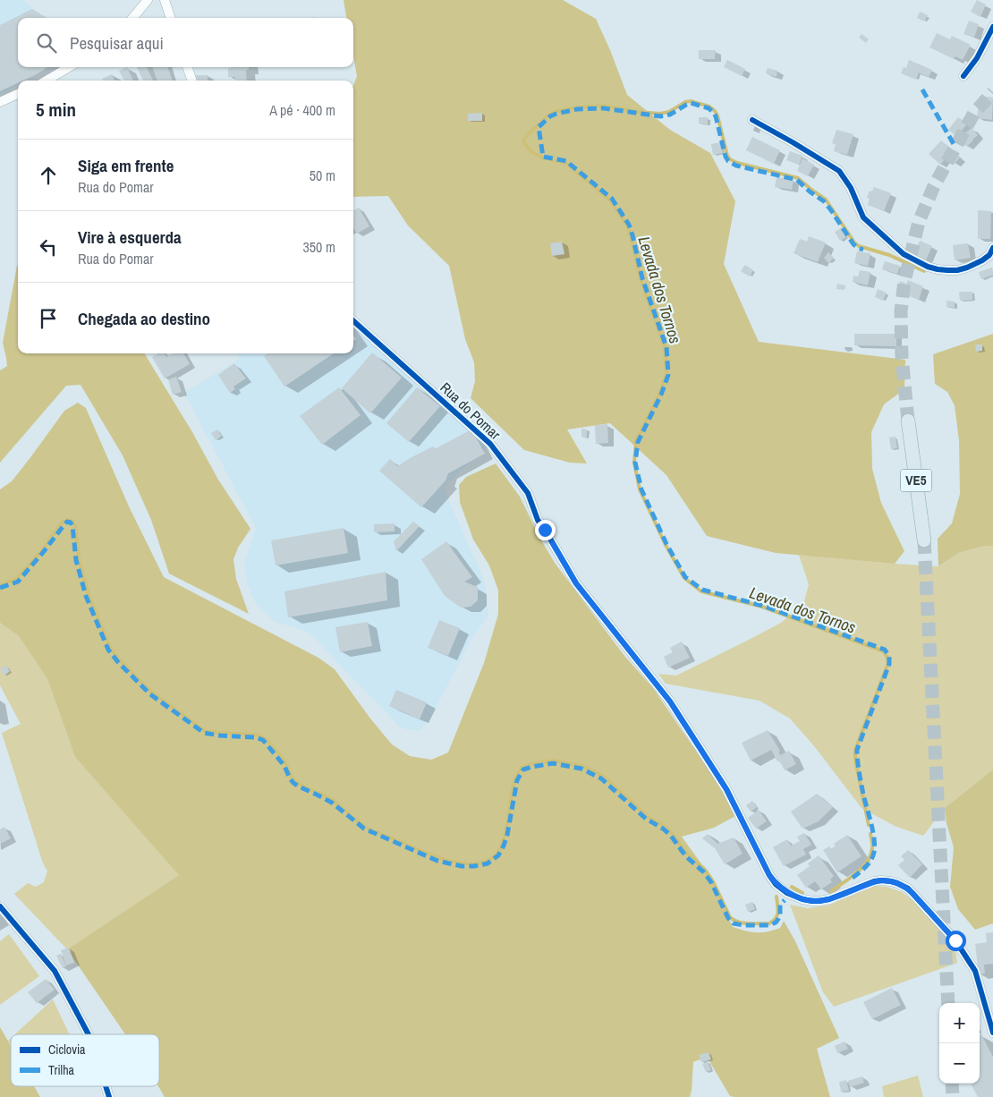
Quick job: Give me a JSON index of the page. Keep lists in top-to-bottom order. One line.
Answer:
{"streets":{"main road":["VE5"],"street":["Rua do Pomar"]},"water":["Levada dos Tornos"],"legend":["Ciclovia","Trilha"],"page":{"search":"Pesquisar aqui","heading":["5 min","A pé · 400 m"],"list":[["Siga em frente","Rua do Pomar","50 m"],["Vire à esquerda","Rua do Pomar","350 m"],"Chegada ao destino"],"map_buttons":["+","−"]}}
